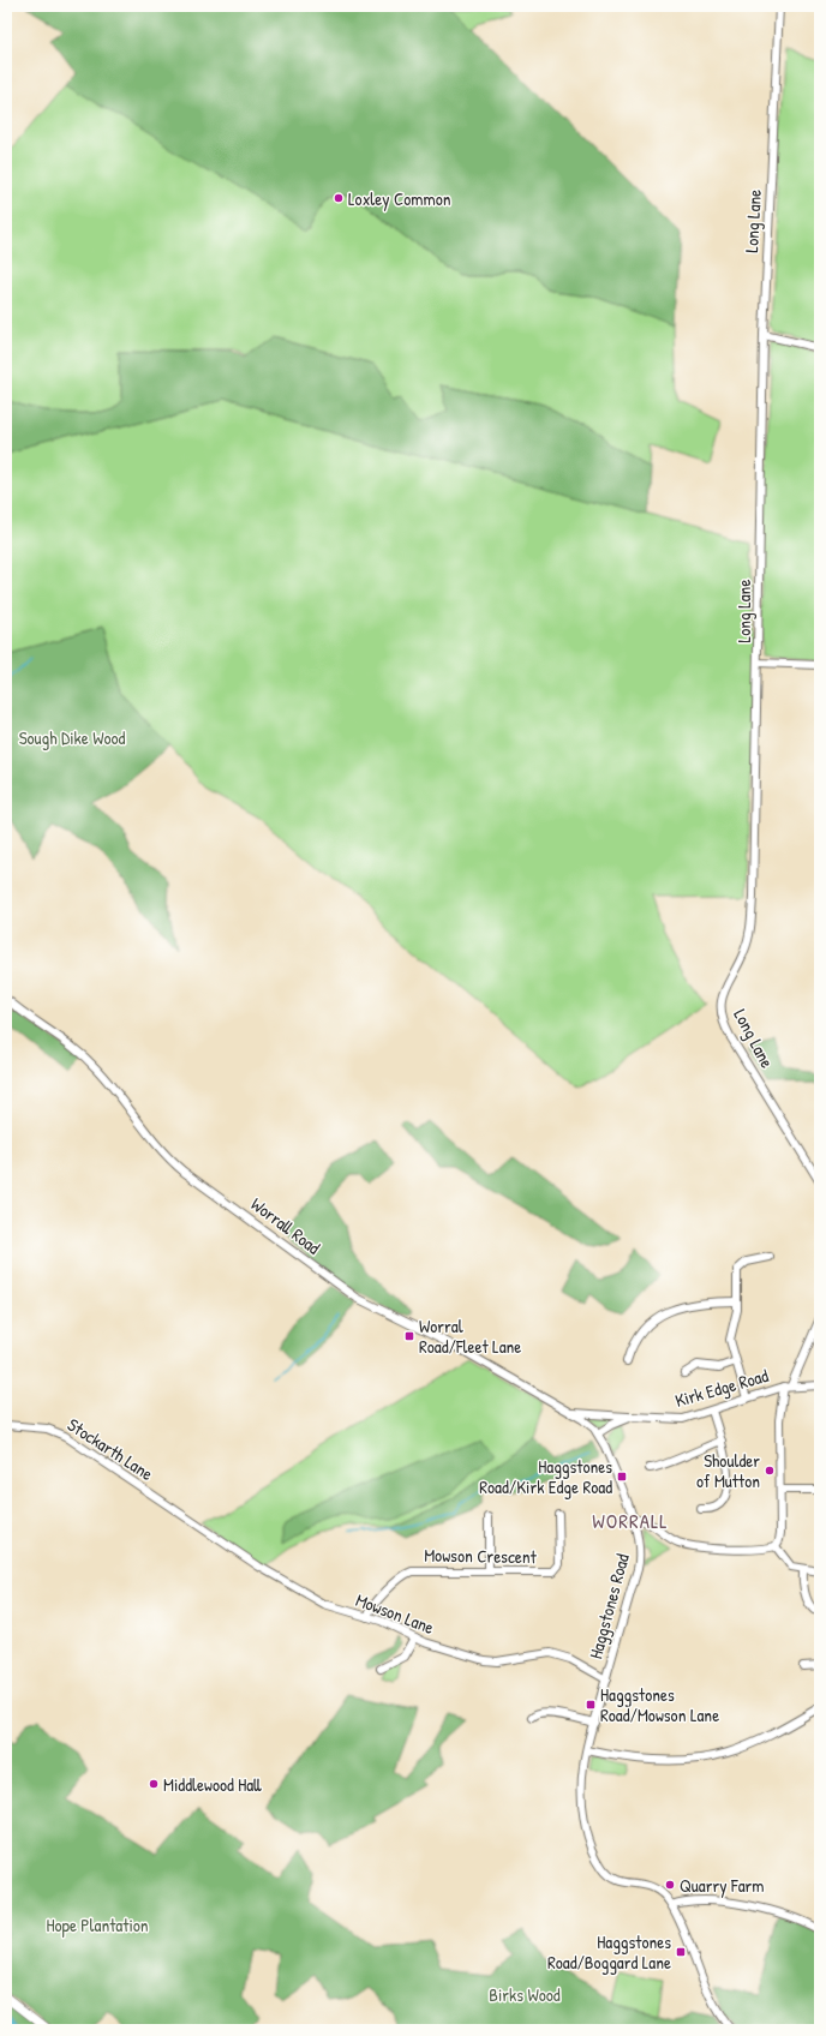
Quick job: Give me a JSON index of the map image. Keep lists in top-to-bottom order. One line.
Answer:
{"streets":{"street":["Long Lane","Worrall Road","Kirk Edge Road","Stockarth Lane","Mowson Crescent","Haggstones Road","Mowson Lane"]},"crossings":[["Worrall Road","Kirk Edge Road"],["Worrall Road","Haggstones Road"],["Kirk Edge Road","Haggstones Road"],["Stockarth Lane","Mowson Lane"],["Mowson Crescent","Mowson Lane"],["Haggstones Road","Mowson Lane"]],"districts":["WORRALL"],"parks":["Sough Dike Wood","Hope Plantation","Birks Wood"],"places":{"other":["Loxley Common","Shoulder of Mutton","Middlewood Hall","Quarry Farm"],"transit":["Worral Road/Fleet Lane","Haggstones Road/Kirk Edge Road","Haggstones Road/Mowson Lane","Haggstones Road/Boggard Lane"]}}
